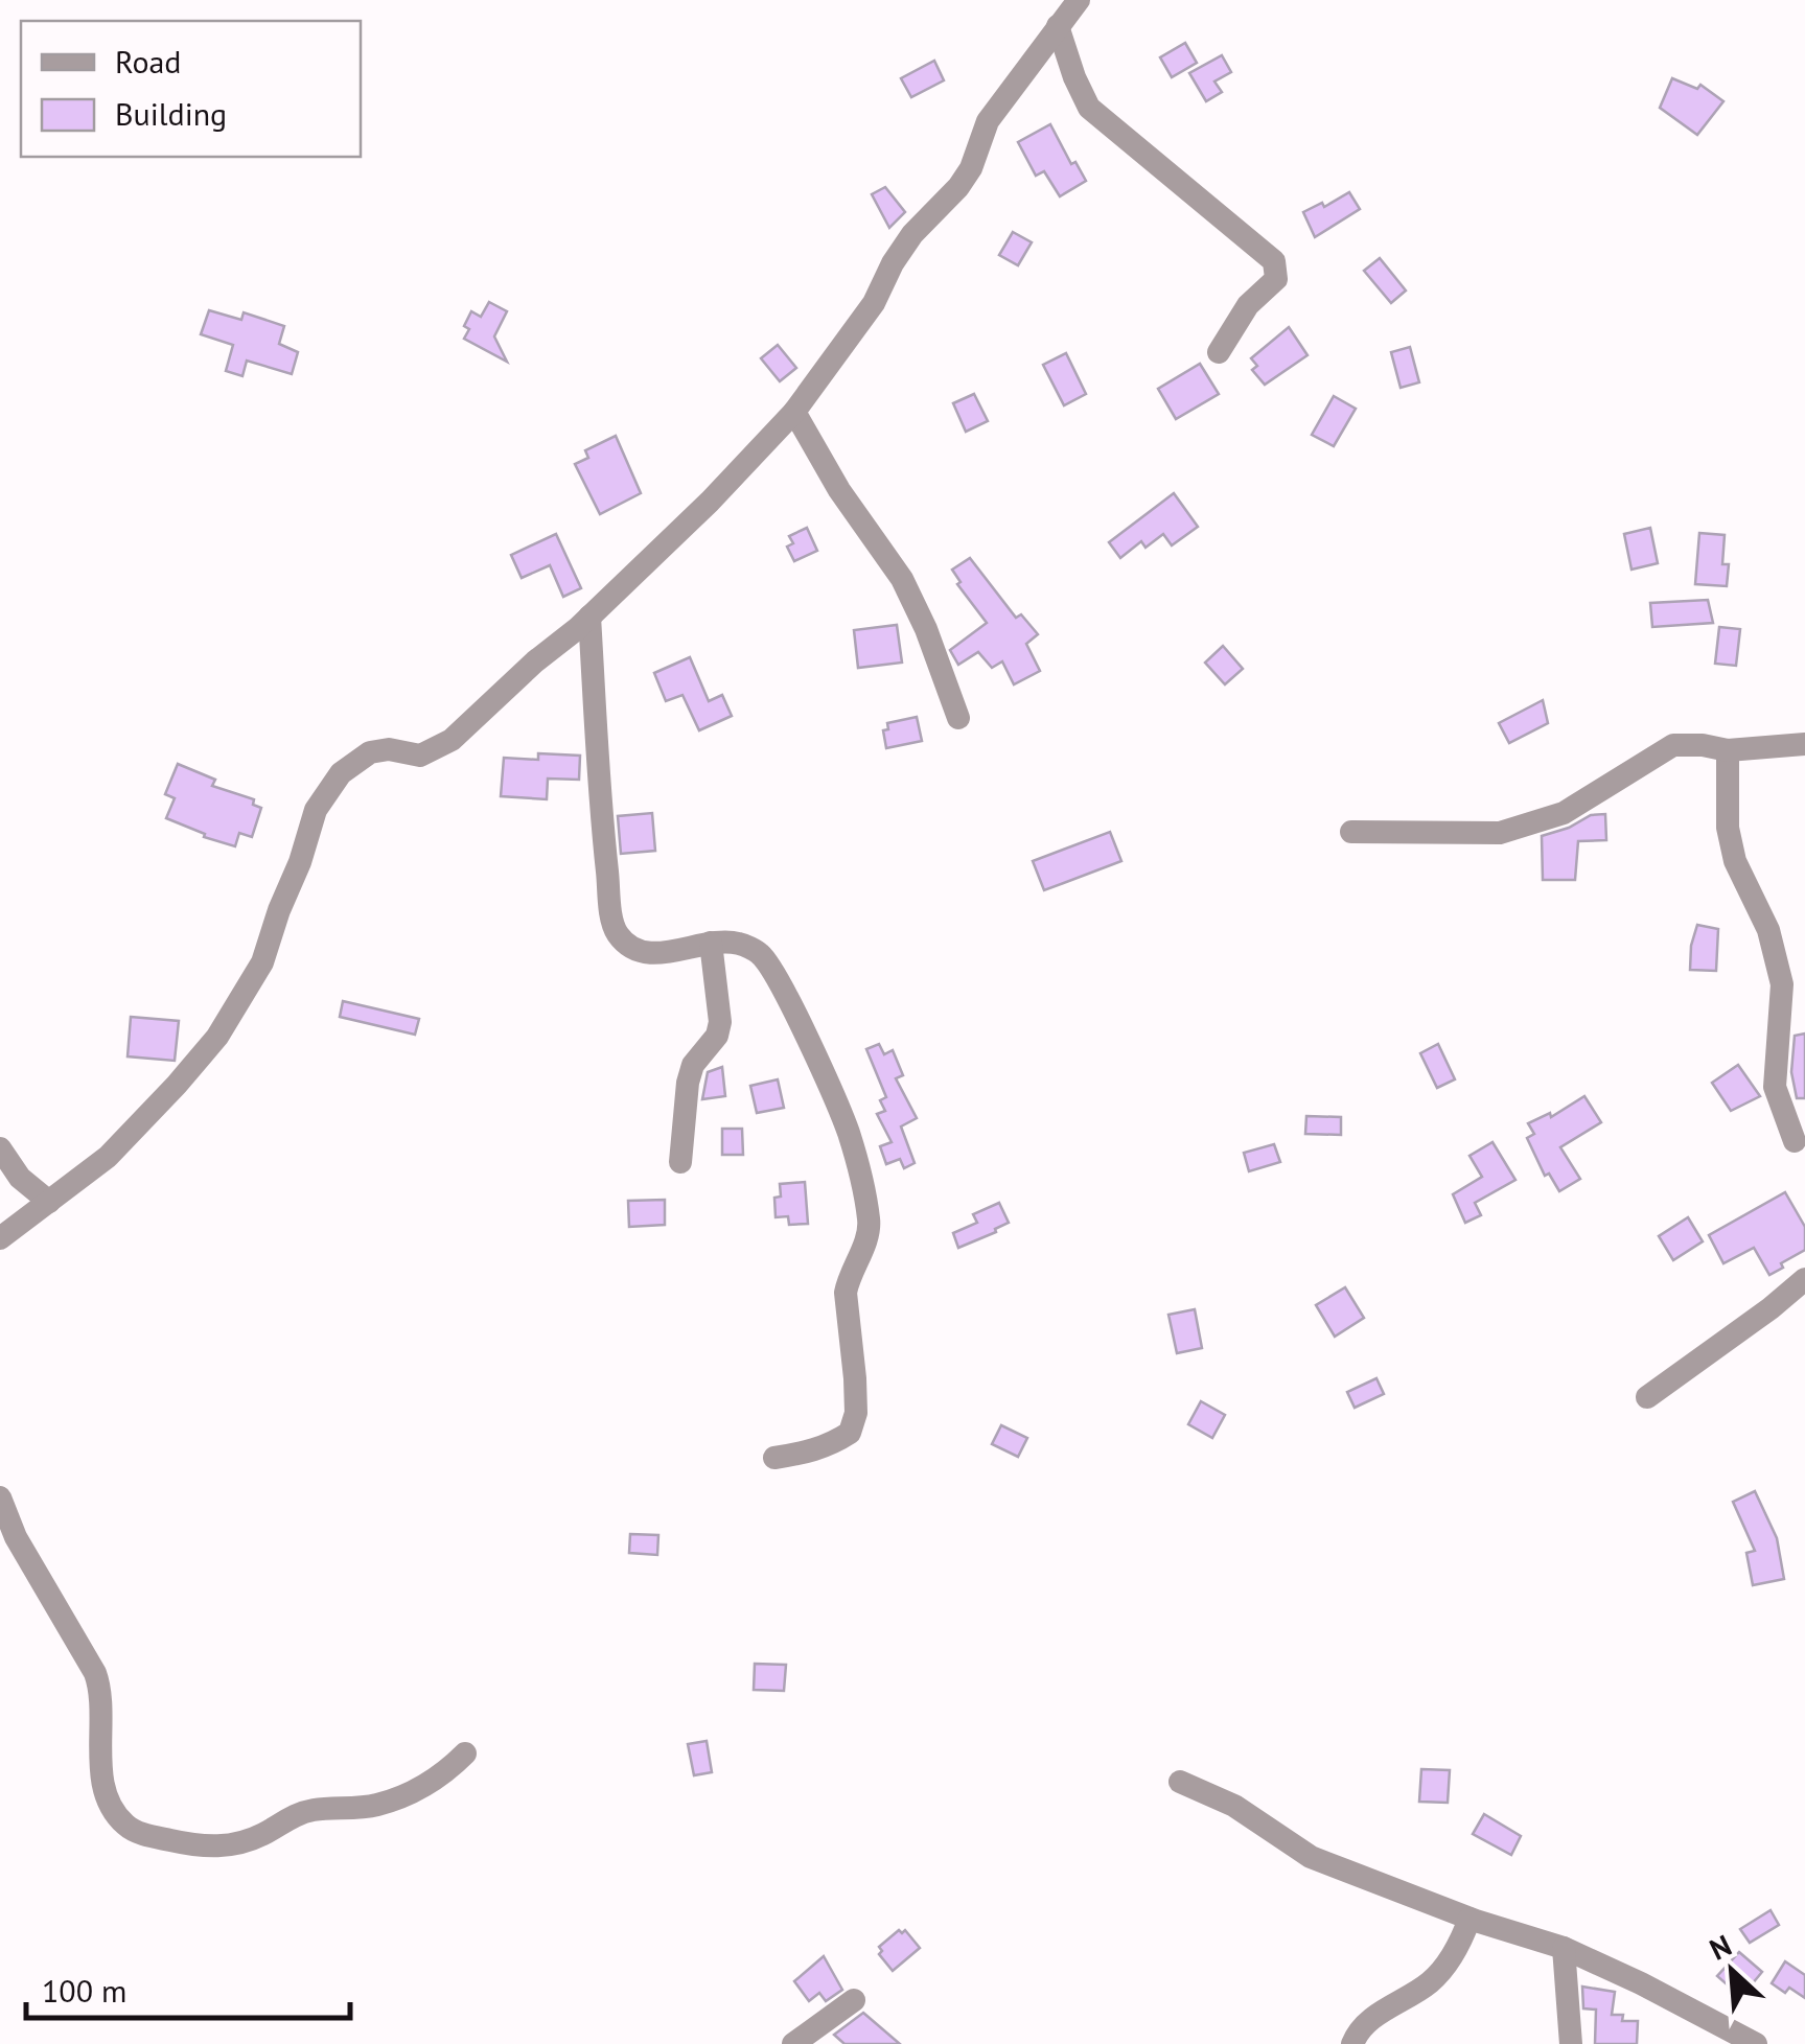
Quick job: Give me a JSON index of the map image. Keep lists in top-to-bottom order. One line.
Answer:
{"legend":["Road","Building"],"scale_bar":"100 m","north":"top left"}
